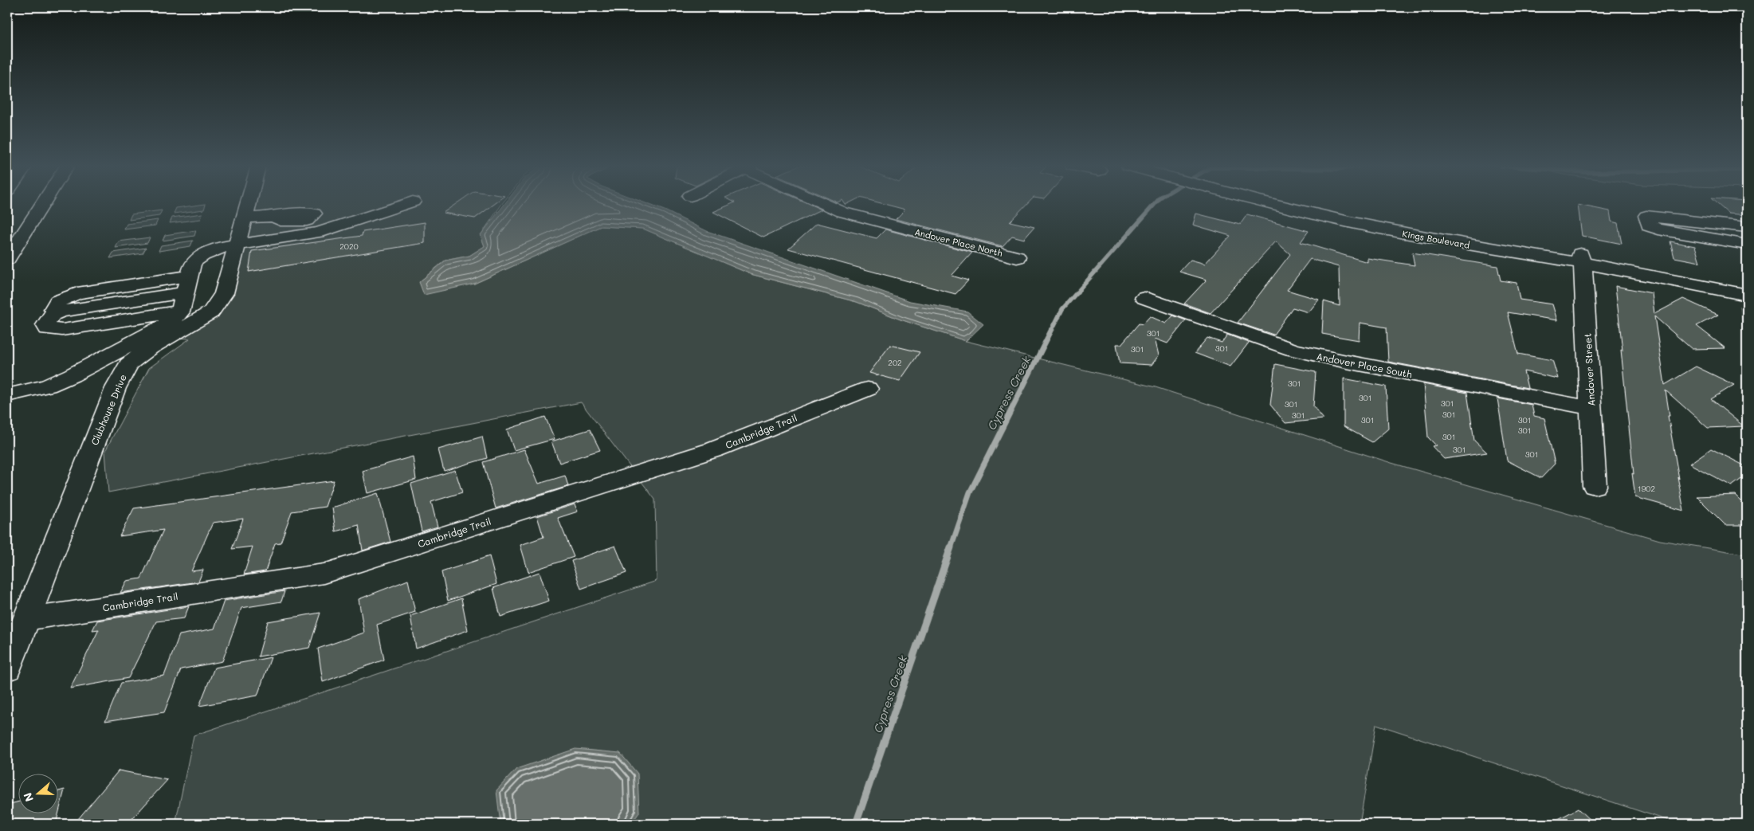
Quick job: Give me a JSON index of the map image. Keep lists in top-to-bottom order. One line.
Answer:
{"streets":{"street":["Kings Boulevard","Andover Place North","Andover Place South","Andover Street","Clubhouse Drive","Cambridge Trail"]},"crossings":[["Kings Boulevard","Andover Street"],["Andover Place South","Andover Street"],["Clubhouse Drive","Cambridge Trail"]],"water":["Cypress Creek"],"house_numbers":["2020","301","301","301","202","301","301","301","301","301","301","301","301","301","301","301","301","1902"],"north":"left"}
